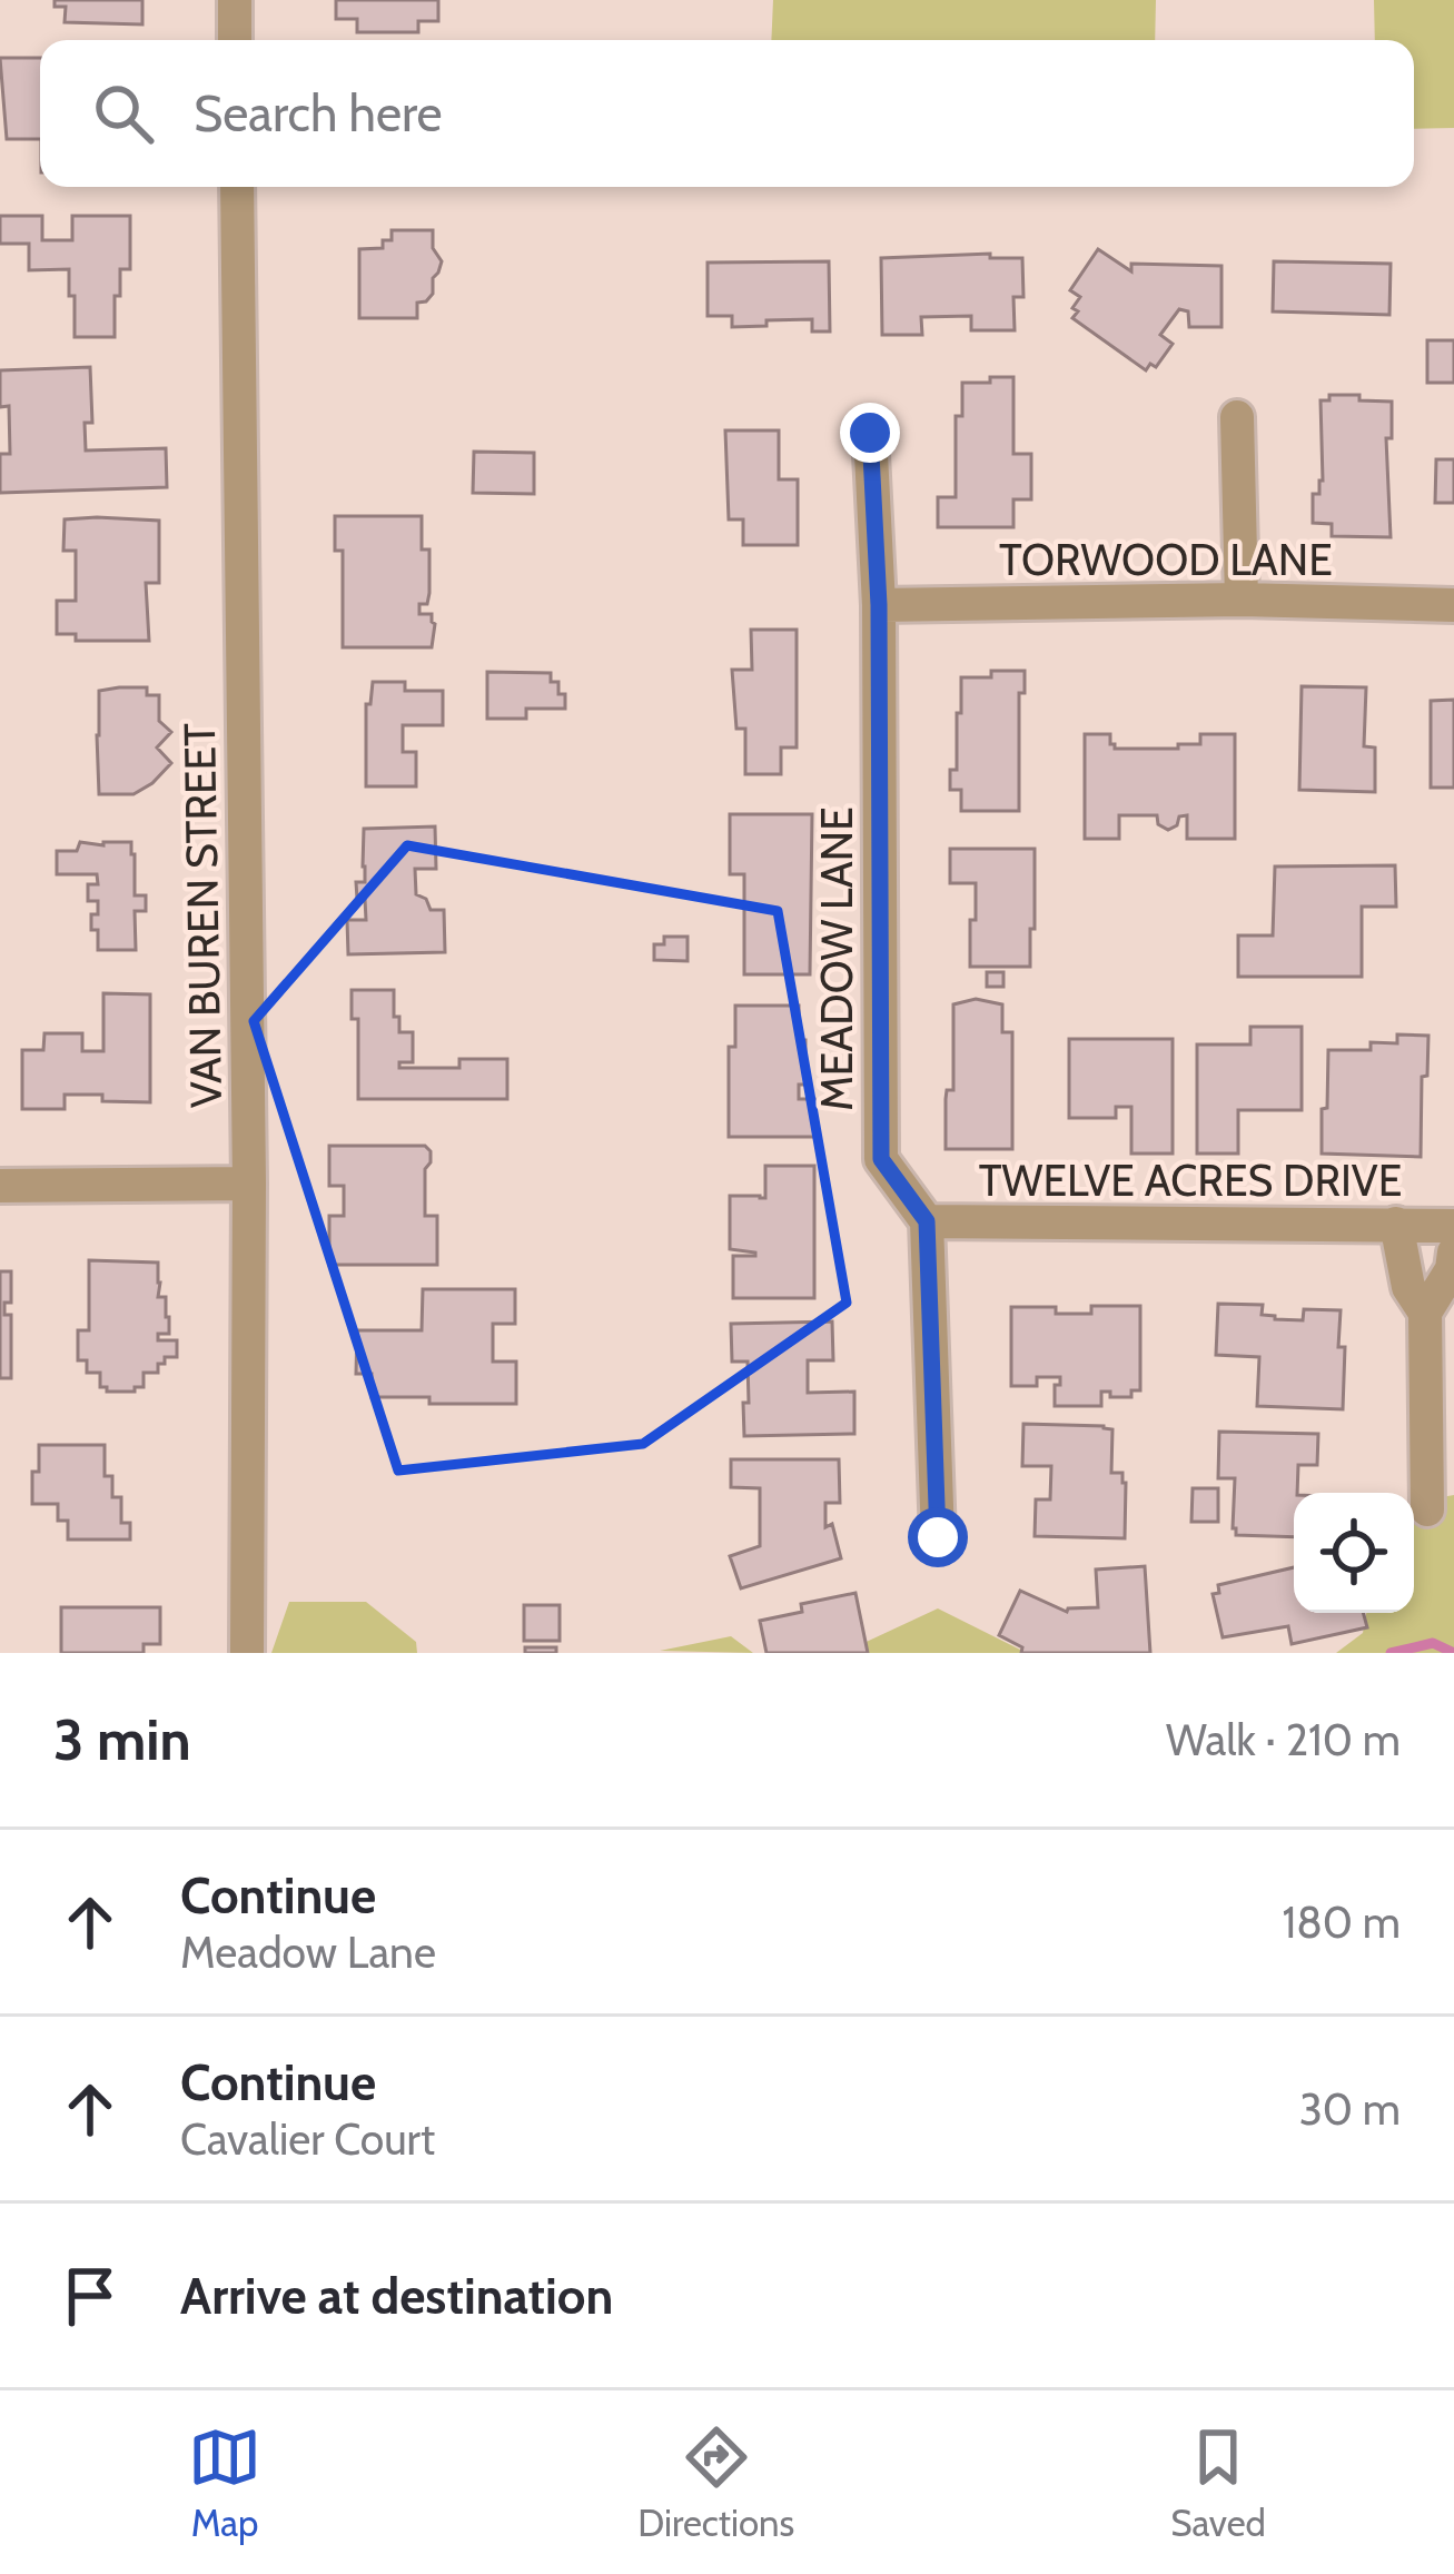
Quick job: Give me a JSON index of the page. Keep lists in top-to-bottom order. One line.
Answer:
{"streets":{"street":["TORWOOD LANE","VAN BUREN STREET","MEADOW LANE","TWELVE ACRES DRIVE"]},"crossings":[["TORWOOD LANE","MEADOW LANE"],["MEADOW LANE","TWELVE ACRES DRIVE"]],"page":{"search":"Search here","heading":["3 min","Walk · 210 m"],"list":[["Continue","Meadow Lane","180 m"],["Continue","Cavalier Court","30 m"],"Arrive at destination"],"nav":["Map","Directions","Saved"]}}
